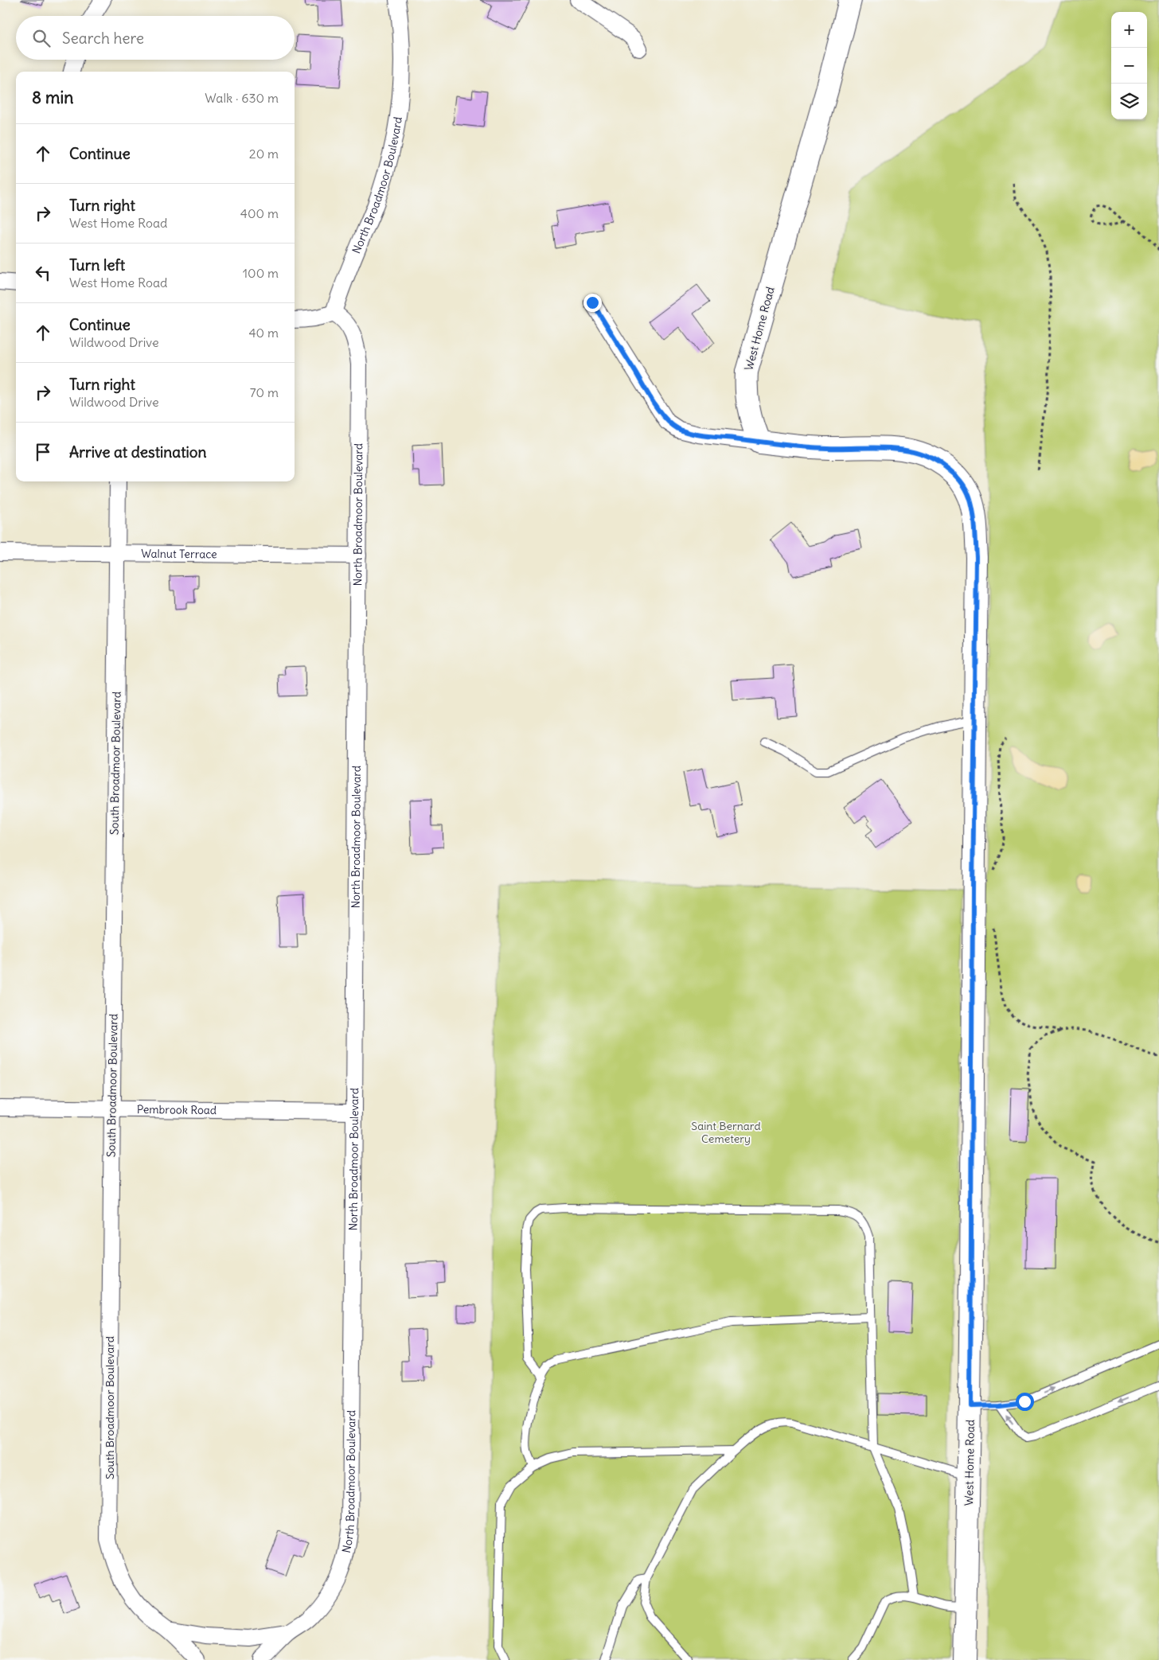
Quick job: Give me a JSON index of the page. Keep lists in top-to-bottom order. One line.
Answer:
{"streets":{"street":["North Broadmoor Boulevard","West Home Road","Walnut Terrace","South Broadmoor Boulevard","Pembrook Road"]},"crossings":[["North Broadmoor Boulevard","Walnut Terrace"],["North Broadmoor Boulevard","Pembrook Road"],["Walnut Terrace","South Broadmoor Boulevard"],["South Broadmoor Boulevard","Pembrook Road"]],"parks":["Saint Bernard Cemetery"],"page":{"map_buttons":["+","−"],"search":"Search here","heading":["8 min","Walk · 630 m"],"list":[["Continue","20 m"],["Turn right","West Home Road","400 m"],["Turn left","West Home Road","100 m"],["Continue","Wildwood Drive","40 m"],["Turn right","Wildwood Drive","70 m"],"Arrive at destination"]}}
